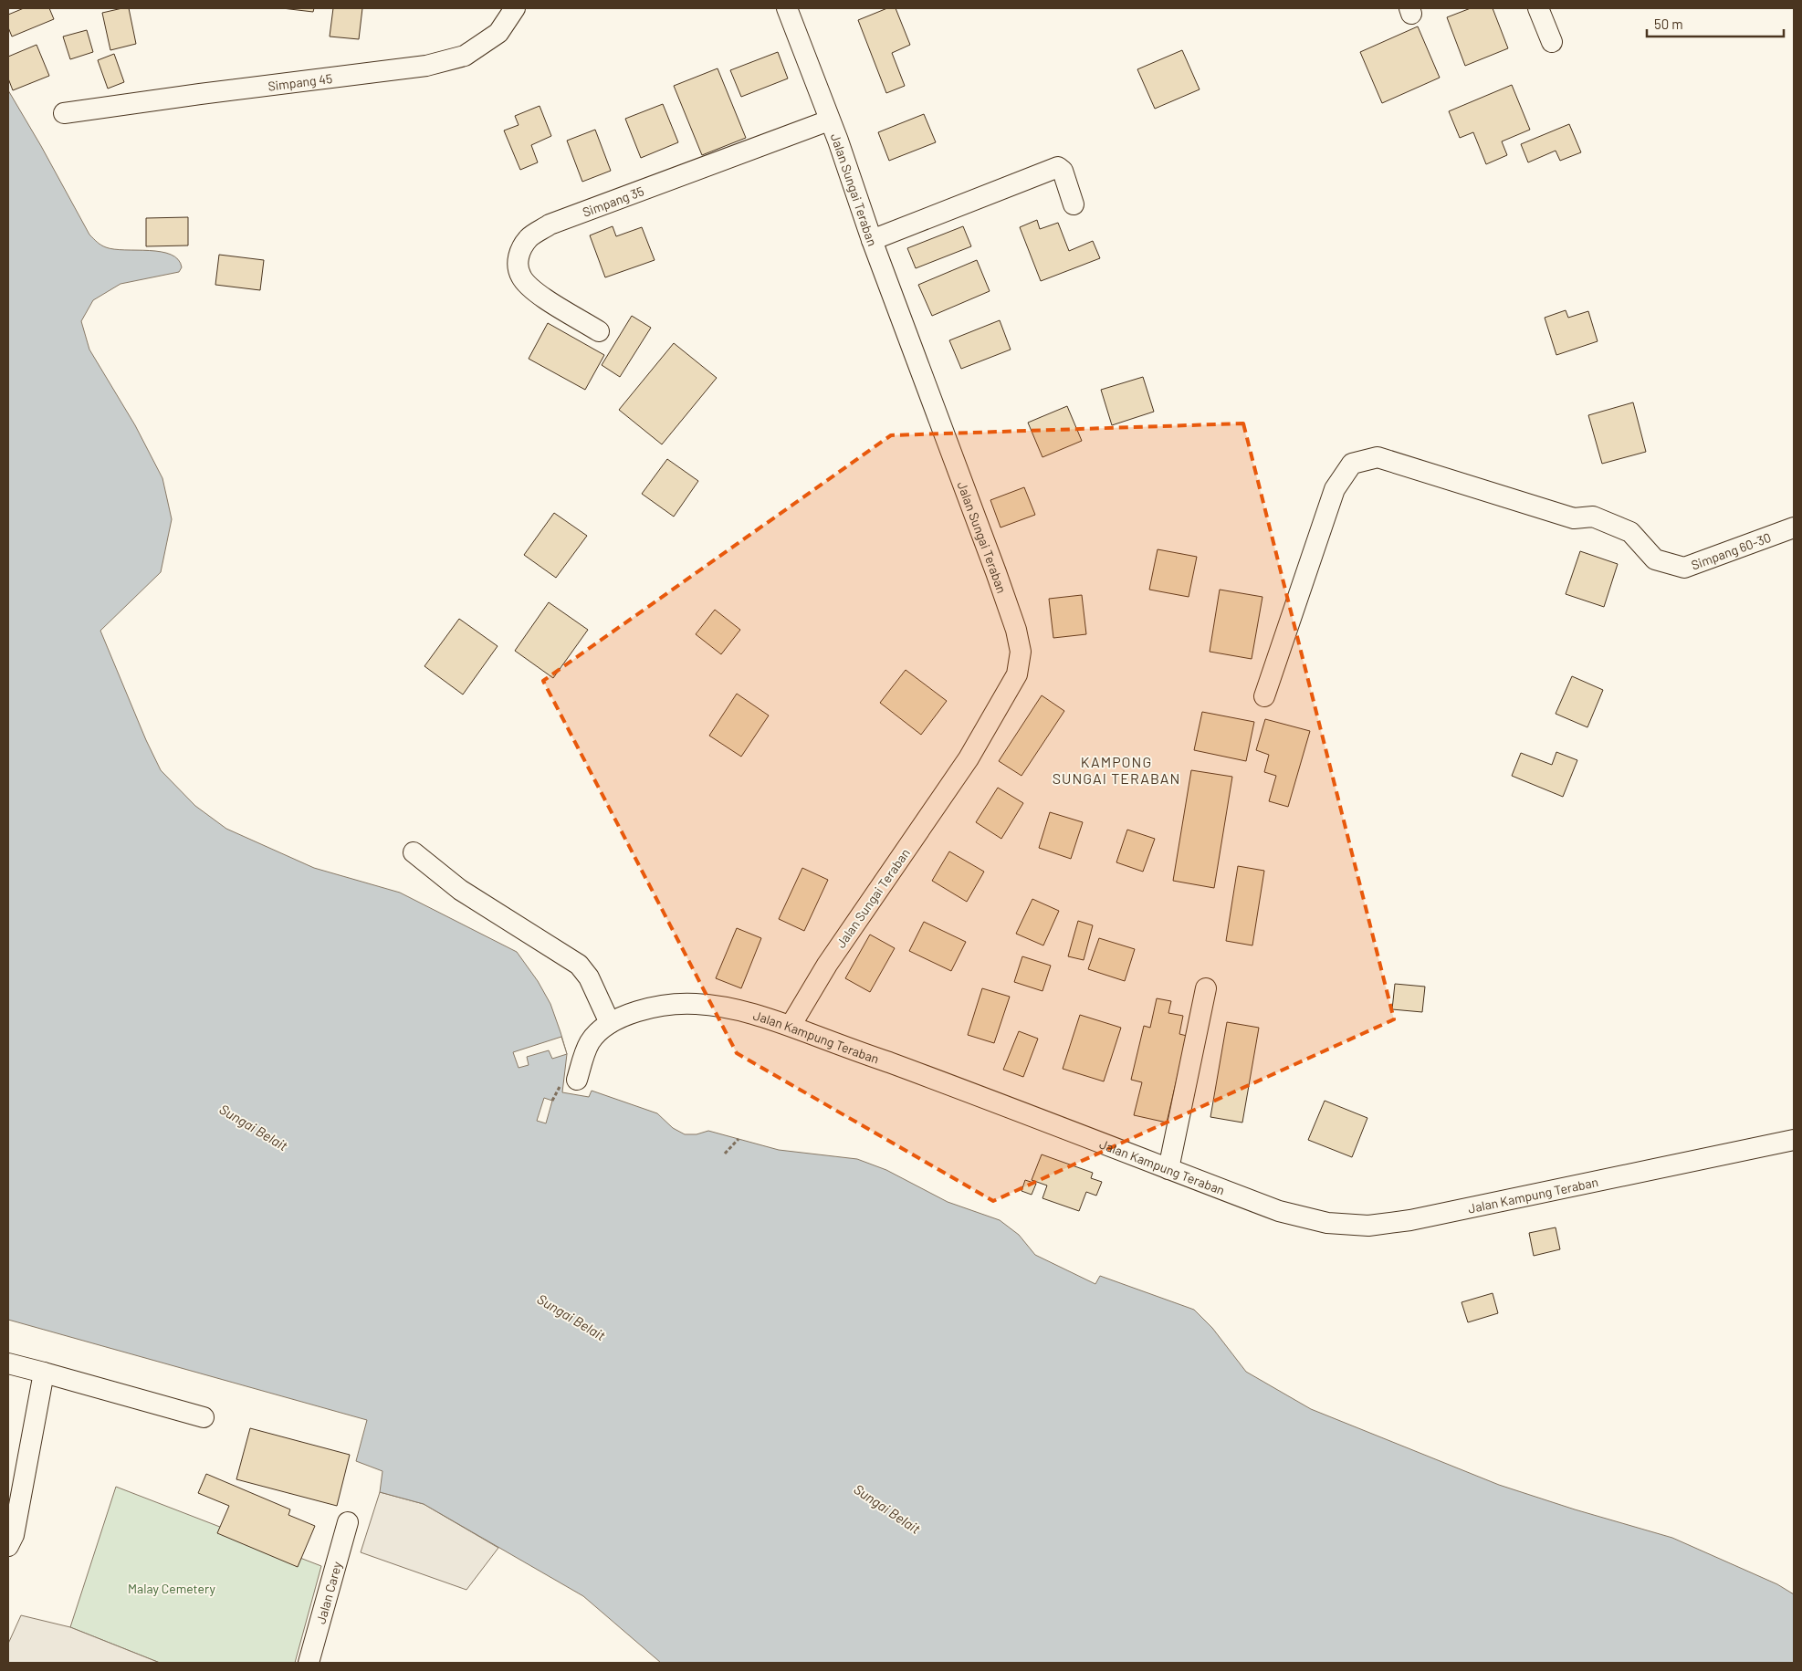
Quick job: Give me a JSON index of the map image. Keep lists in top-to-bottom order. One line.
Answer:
{"streets":{"street":["Simpang 45","Jalan Sungai Teraban","Simpang 35","Simpang 60-30","Jalan Kampung Teraban","Jalan Carey"]},"crossings":[["Jalan Sungai Teraban","Simpang 35"],["Jalan Sungai Teraban","Jalan Kampung Teraban"]],"districts":["KAMPONG SUNGAI TERABAN"],"water":["Sungai Belait"],"parks":["Malay Cemetery"],"scale_bar":"50 m"}
